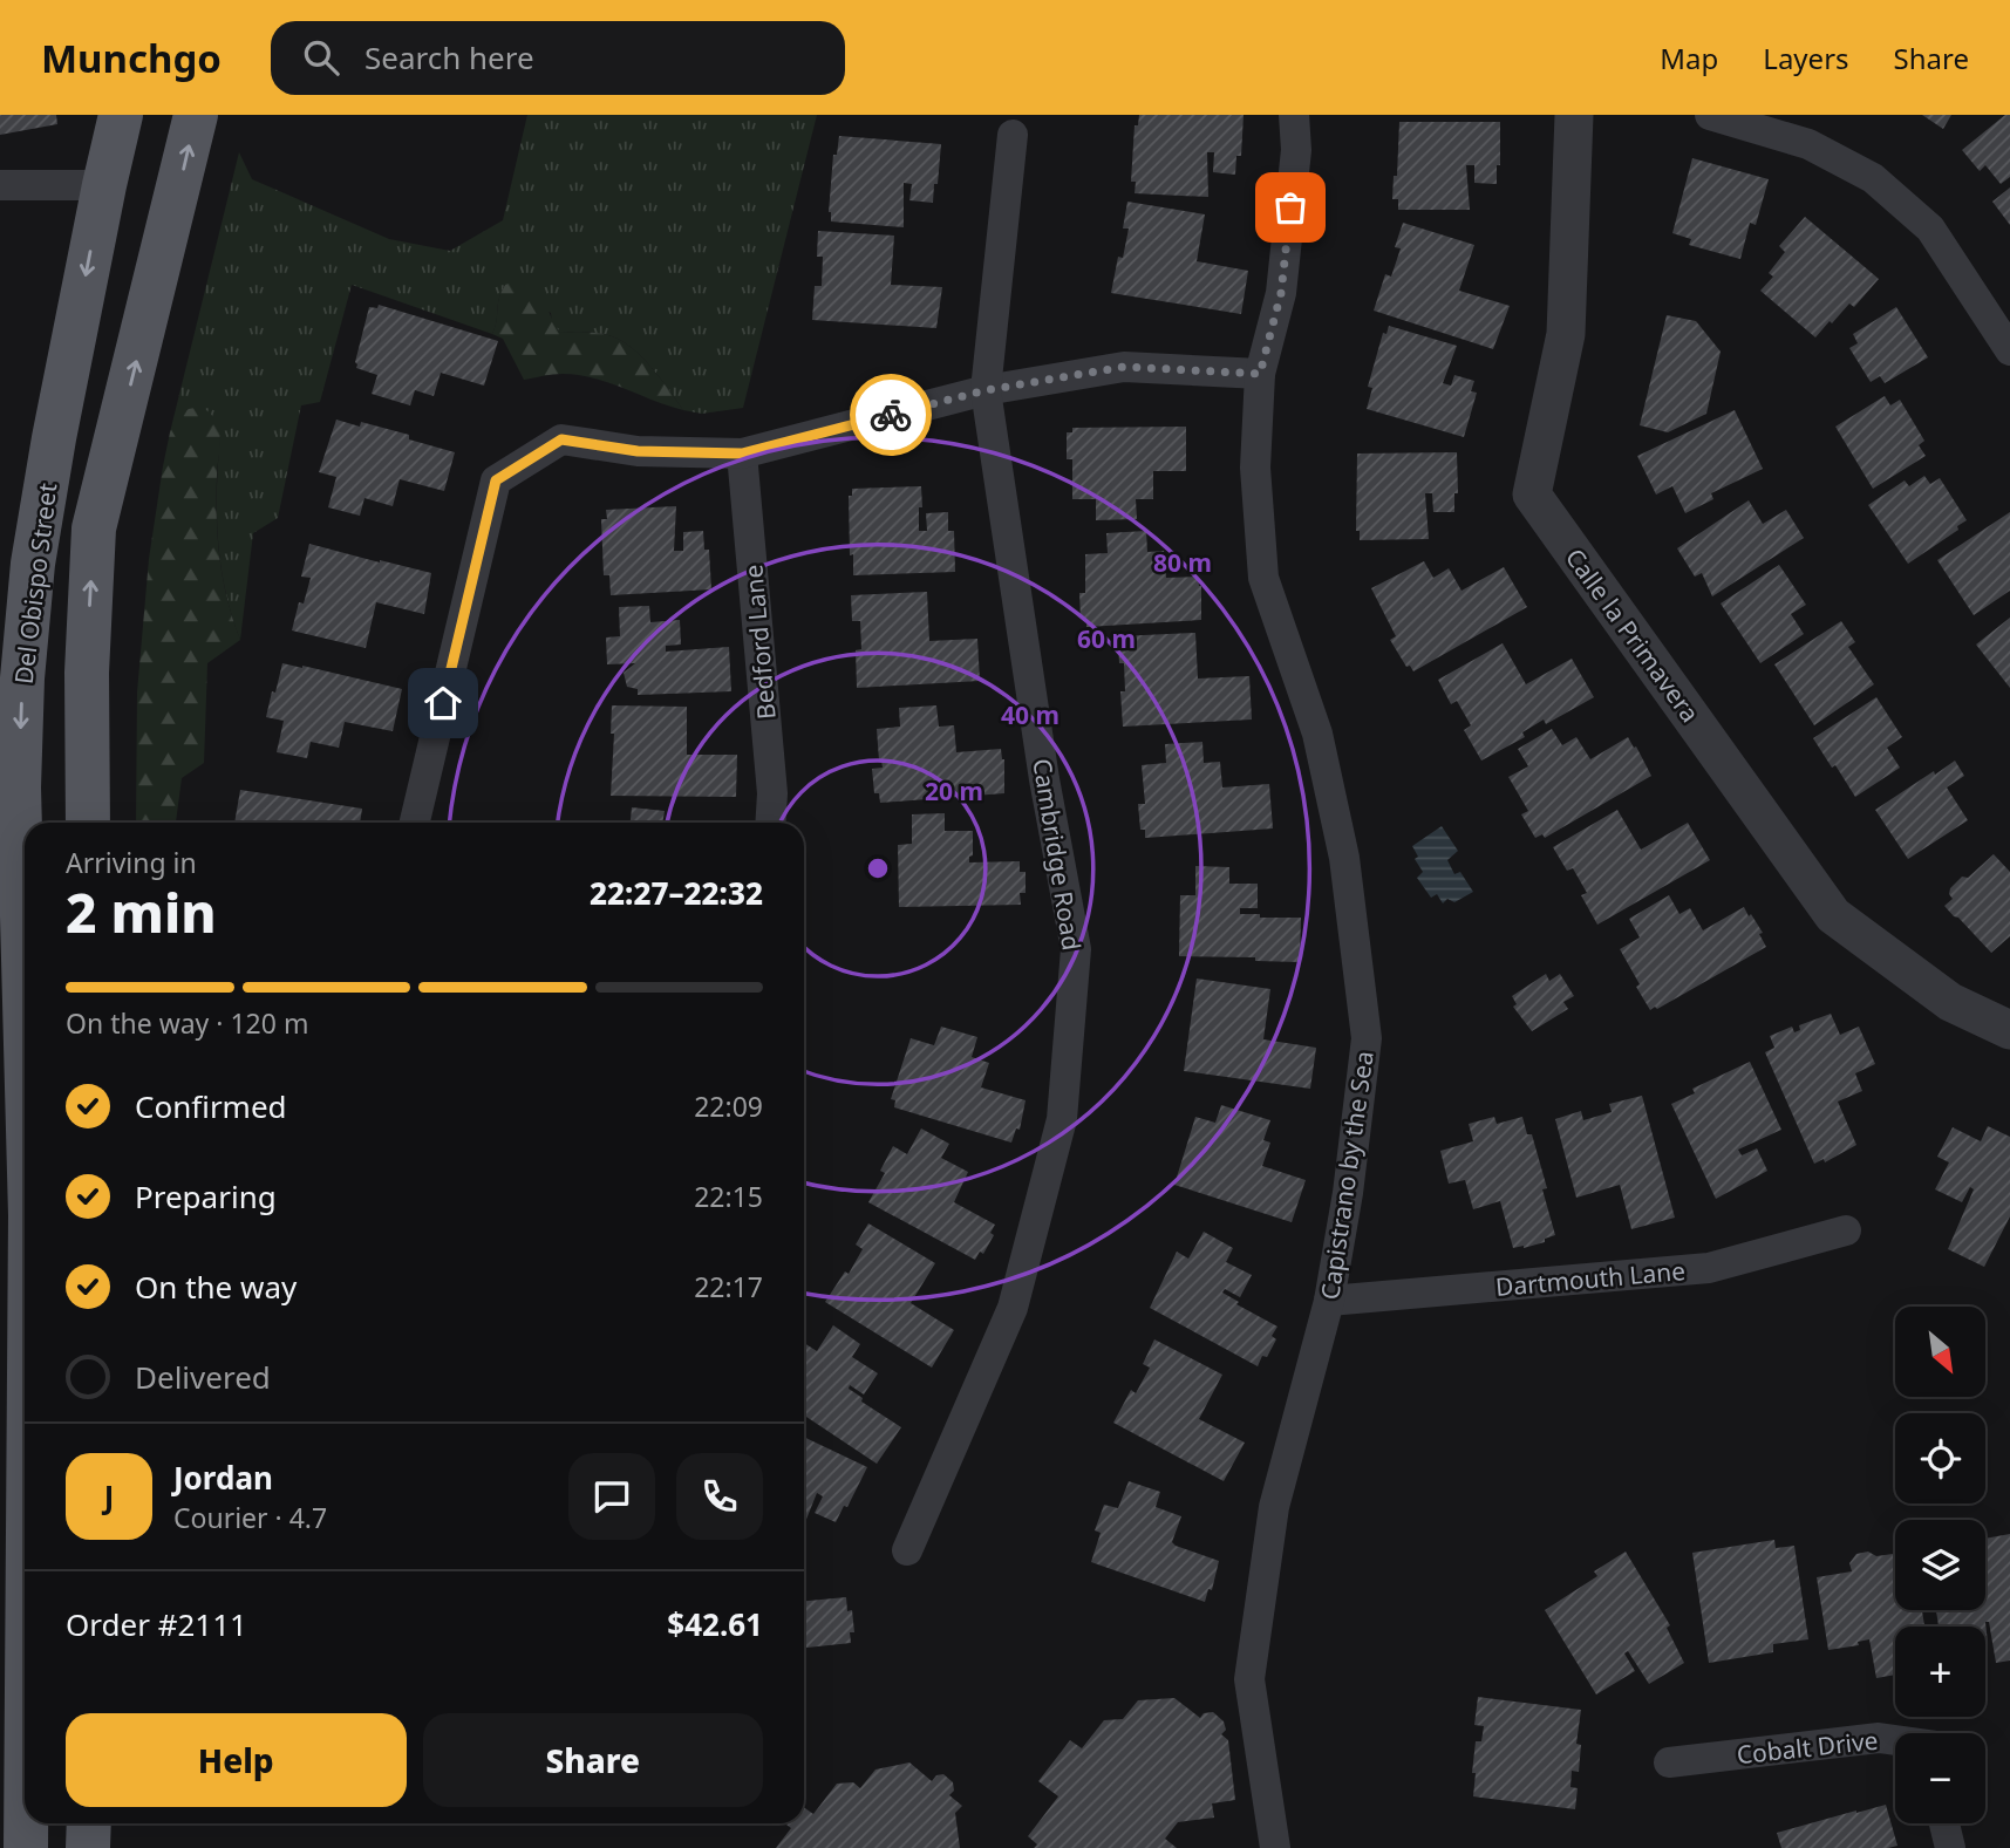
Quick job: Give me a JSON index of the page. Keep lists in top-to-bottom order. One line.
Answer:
{"streets":{"main road":["Del Obispo Street"],"street":["Calle la Primavera","Bedford Lane","Cambridge Road","Capistrano by the Sea","Dartmouth Lane","Cobalt Drive"]},"crossings":[["Capistrano by the Sea","Dartmouth Lane"]],"north":"bottom right","page":{"header":"Munchgo","search":"Search here","nav":["Map","Layers","Share"],"heading":["2 min","Arriving in","22:27–22:32"],"panel":["Jordan","Courier · 4.7","Order #2111","$42.61"],"bar":"On the way · 120 m","list":[["Confirmed","22:09"],["Preparing","22:15"],["On the way","22:17"],"Delivered"],"map_buttons":["+","−"],"round":"J","buttons":["Help","Share"]},"rings":["80 m","60 m","40 m","20 m"]}
